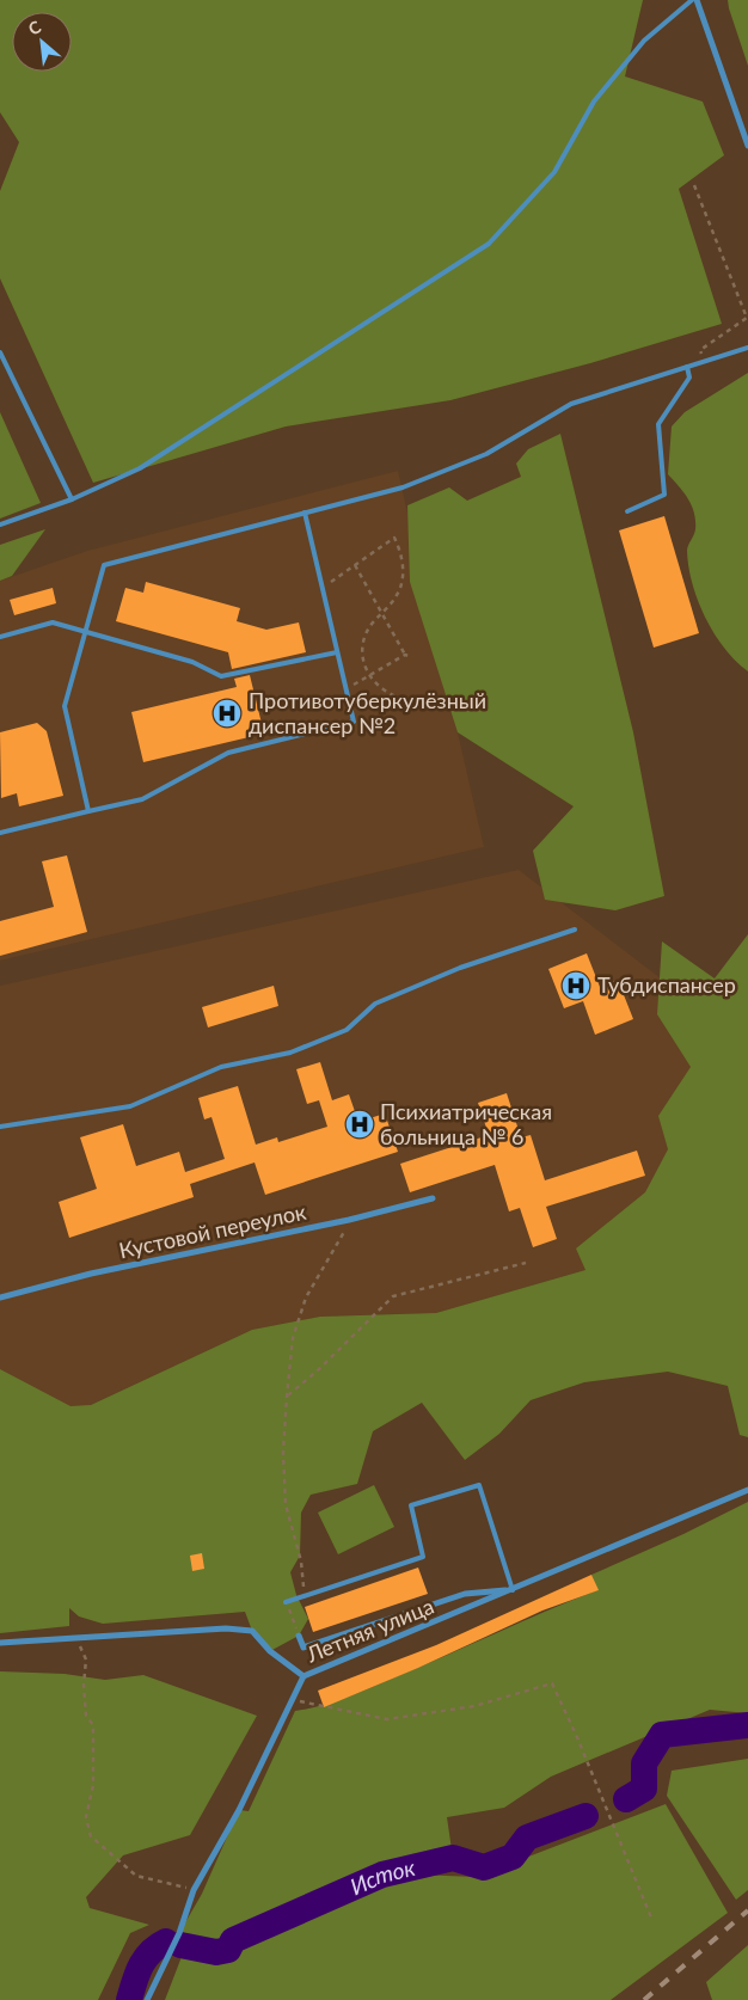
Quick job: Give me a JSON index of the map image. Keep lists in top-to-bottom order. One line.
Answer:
{"streets":{"street":["Кустовой переулок","Летняя улица"]},"water":["Исток"],"places":{"hospital":["Противотуберкулёзный диспансер №2","Тубдиспансер","Психиатрическая больница № 6"]},"north":"top left"}
